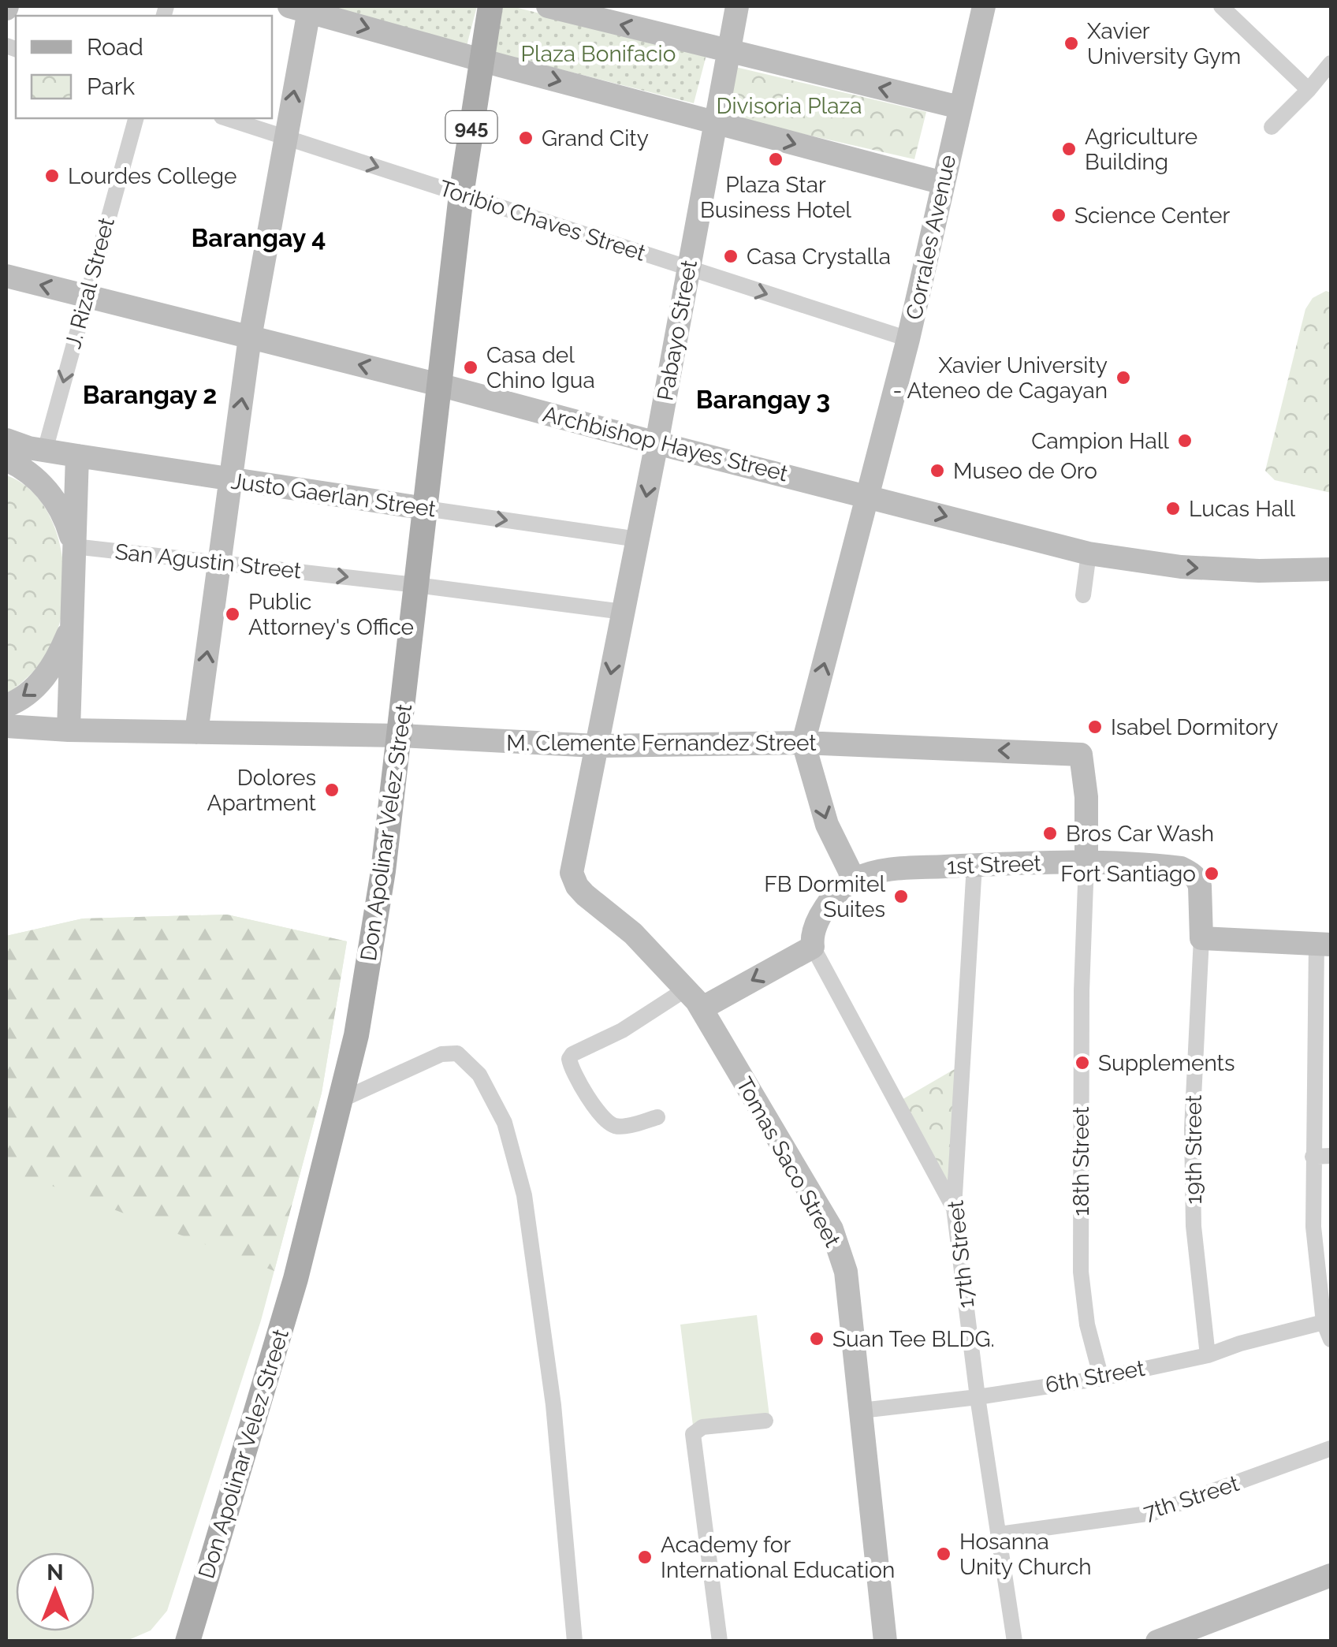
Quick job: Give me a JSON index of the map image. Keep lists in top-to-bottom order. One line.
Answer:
{"streets":{"main road":["945","Don Apolinar Velez Street"],"street":["Toribio Chaves Street","Corrales Avenue","J. Rizal Street","Pabayo Street","Archbishop Hayes Street","Justo Gaerlan Street","San Agustin Street","M. Clemente Fernandez Street","1st Street","19th Street","18th Street","Tomas Saco Street","17th Street","6th Street","7th Street"]},"crossings":[["Toribio Chaves Street","Corrales Avenue"],["Toribio Chaves Street","Pabayo Street"],["Toribio Chaves Street","Don Apolinar Velez Street"],["Corrales Avenue","Archbishop Hayes Street"],["Corrales Avenue","M. Clemente Fernandez Street"],["J. Rizal Street","Archbishop Hayes Street"],["J. Rizal Street","Justo Gaerlan Street"],["Pabayo Street","Archbishop Hayes Street"],["Pabayo Street","Justo Gaerlan Street"],["Pabayo Street","San Agustin Street"],["Pabayo Street","M. Clemente Fernandez Street"],["Pabayo Street","Tomas Saco Street"],["Archbishop Hayes Street","Don Apolinar Velez Street"],["Justo Gaerlan Street","Don Apolinar Velez Street"],["San Agustin Street","Don Apolinar Velez Street"],["M. Clemente Fernandez Street","Don Apolinar Velez Street"],["M. Clemente Fernandez Street","18th Street"],["M. Clemente Fernandez Street","Tomas Saco Street"],["1st Street","19th Street"],["1st Street","18th Street"],["1st Street","17th Street"],["19th Street","6th Street"],["18th Street","6th Street"],["Tomas Saco Street","6th Street"],["17th Street","6th Street"],["17th Street","7th Street"]],"one_way":["J. Rizal Street","San Agustin Street"],"districts":["Barangay 4","Barangay 2","Barangay 3"],"parks":["Plaza Bonifacio","Divisoria Plaza"],"places":["Xavier University Gym","Grand City","Agriculture Building","Plaza Star Business Hotel","Lourdes College","Science Center","Casa Crystalla","Casa del Chino Igua","Xavier University - Ateneo de Cagayan","Campion Hall","Museo de Oro","Lucas Hall","Public Attorney's Office","Isabel Dormitory","Dolores Apartment","Bros Car Wash","Fort Santiago","FB Dormitel Suites","Supplements","Suan Tee BLDG.","Hosanna Unity Church","Academy for International Education"],"legend":["Road","Park"],"north":"top"}
